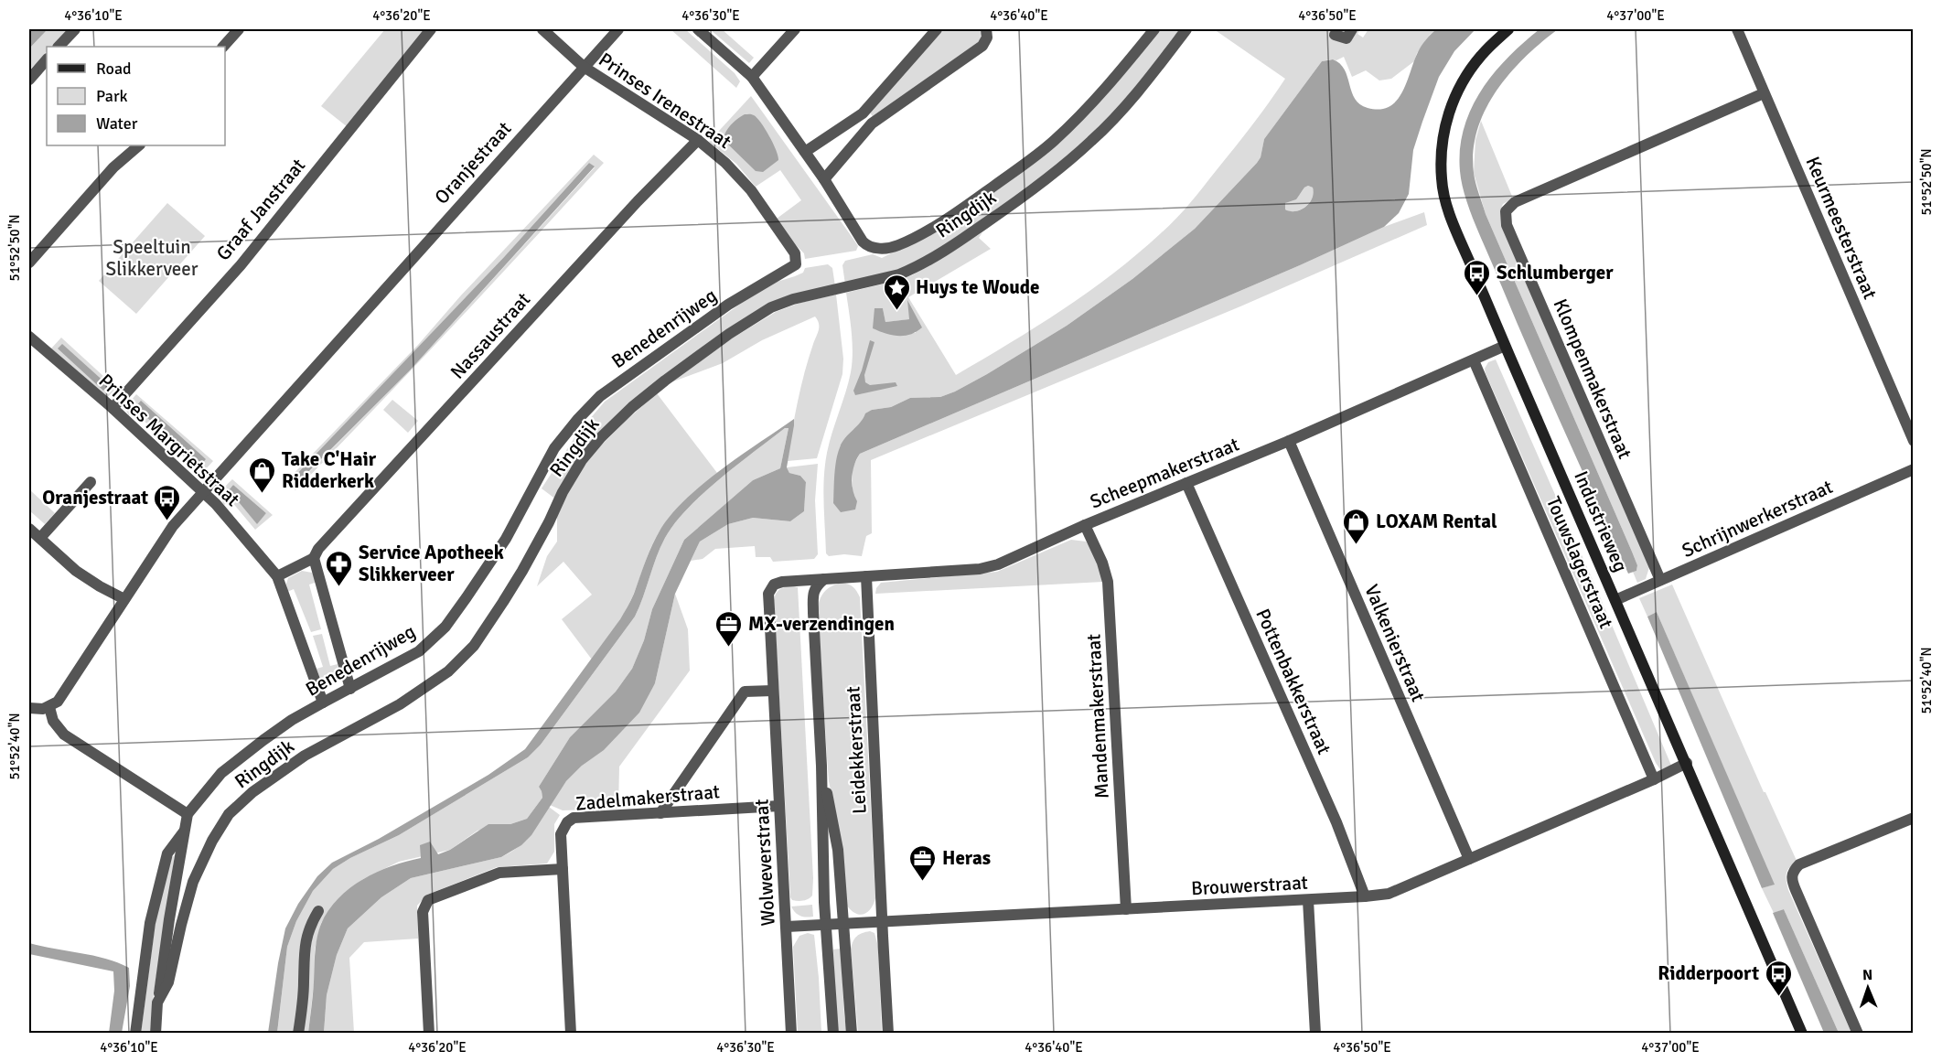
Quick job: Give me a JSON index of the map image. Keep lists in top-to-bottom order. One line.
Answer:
{"streets":{"street":["Prinses Irenestraat","Oranjestraat","Graaf Janstraat","Ringdijk","Keurmeesterstraat","Benedenrijweg","Nassaustraat","Klompenmakerstraat","Prinses Margrietstraat","Scheepmakerstraat","Schrijnwerkerstraat","Industrieweg","Touwslagerstraat","Valkenierstraat","Pottenbakkerstraat","Mandenmakerstraat","Leidekkerstraat","Zadelmakerstraat","Wolweverstraat","Brouwerstraat"]},"crossings":[["Prinses Irenestraat","Oranjestraat"],["Prinses Irenestraat","Benedenrijweg"],["Prinses Irenestraat","Nassaustraat"],["Oranjestraat","Prinses Margrietstraat"],["Graaf Janstraat","Prinses Margrietstraat"],["Keurmeesterstraat","Klompenmakerstraat"],["Benedenrijweg","Prinses Margrietstraat"],["Klompenmakerstraat","Schrijnwerkerstraat"],["Scheepmakerstraat","Industrieweg"],["Scheepmakerstraat","Touwslagerstraat"],["Scheepmakerstraat","Valkenierstraat"],["Scheepmakerstraat","Pottenbakkerstraat"],["Scheepmakerstraat","Mandenmakerstraat"],["Scheepmakerstraat","Leidekkerstraat"],["Scheepmakerstraat","Wolweverstraat"],["Schrijnwerkerstraat","Industrieweg"],["Industrieweg","Brouwerstraat"],["Touwslagerstraat","Brouwerstraat"],["Valkenierstraat","Brouwerstraat"],["Pottenbakkerstraat","Brouwerstraat"],["Mandenmakerstraat","Brouwerstraat"],["Leidekkerstraat","Brouwerstraat"],["Zadelmakerstraat","Wolweverstraat"],["Wolweverstraat","Brouwerstraat"]],"parks":["Speeltuin Slikkerveer"],"places":{"bus stop":["Schlumberger","Oranjestraat","Ridderpoort"],"place":["Huys te Woude"],"shop":["Take C'Hair Ridderkerk","LOXAM Rental"],"pharmacy":["Service Apotheek Slikkerveer"],"office":["MX-verzendingen","Heras"]},"legend":["Road","Park","Water"],"north":"top","coordinates":["4°36'10\"E","4°36'20\"E","4°36'30\"E","4°36'40\"E","4°36'50\"E","4°37'00\"E","51°52'50\"N","51°52'40\"N"]}
